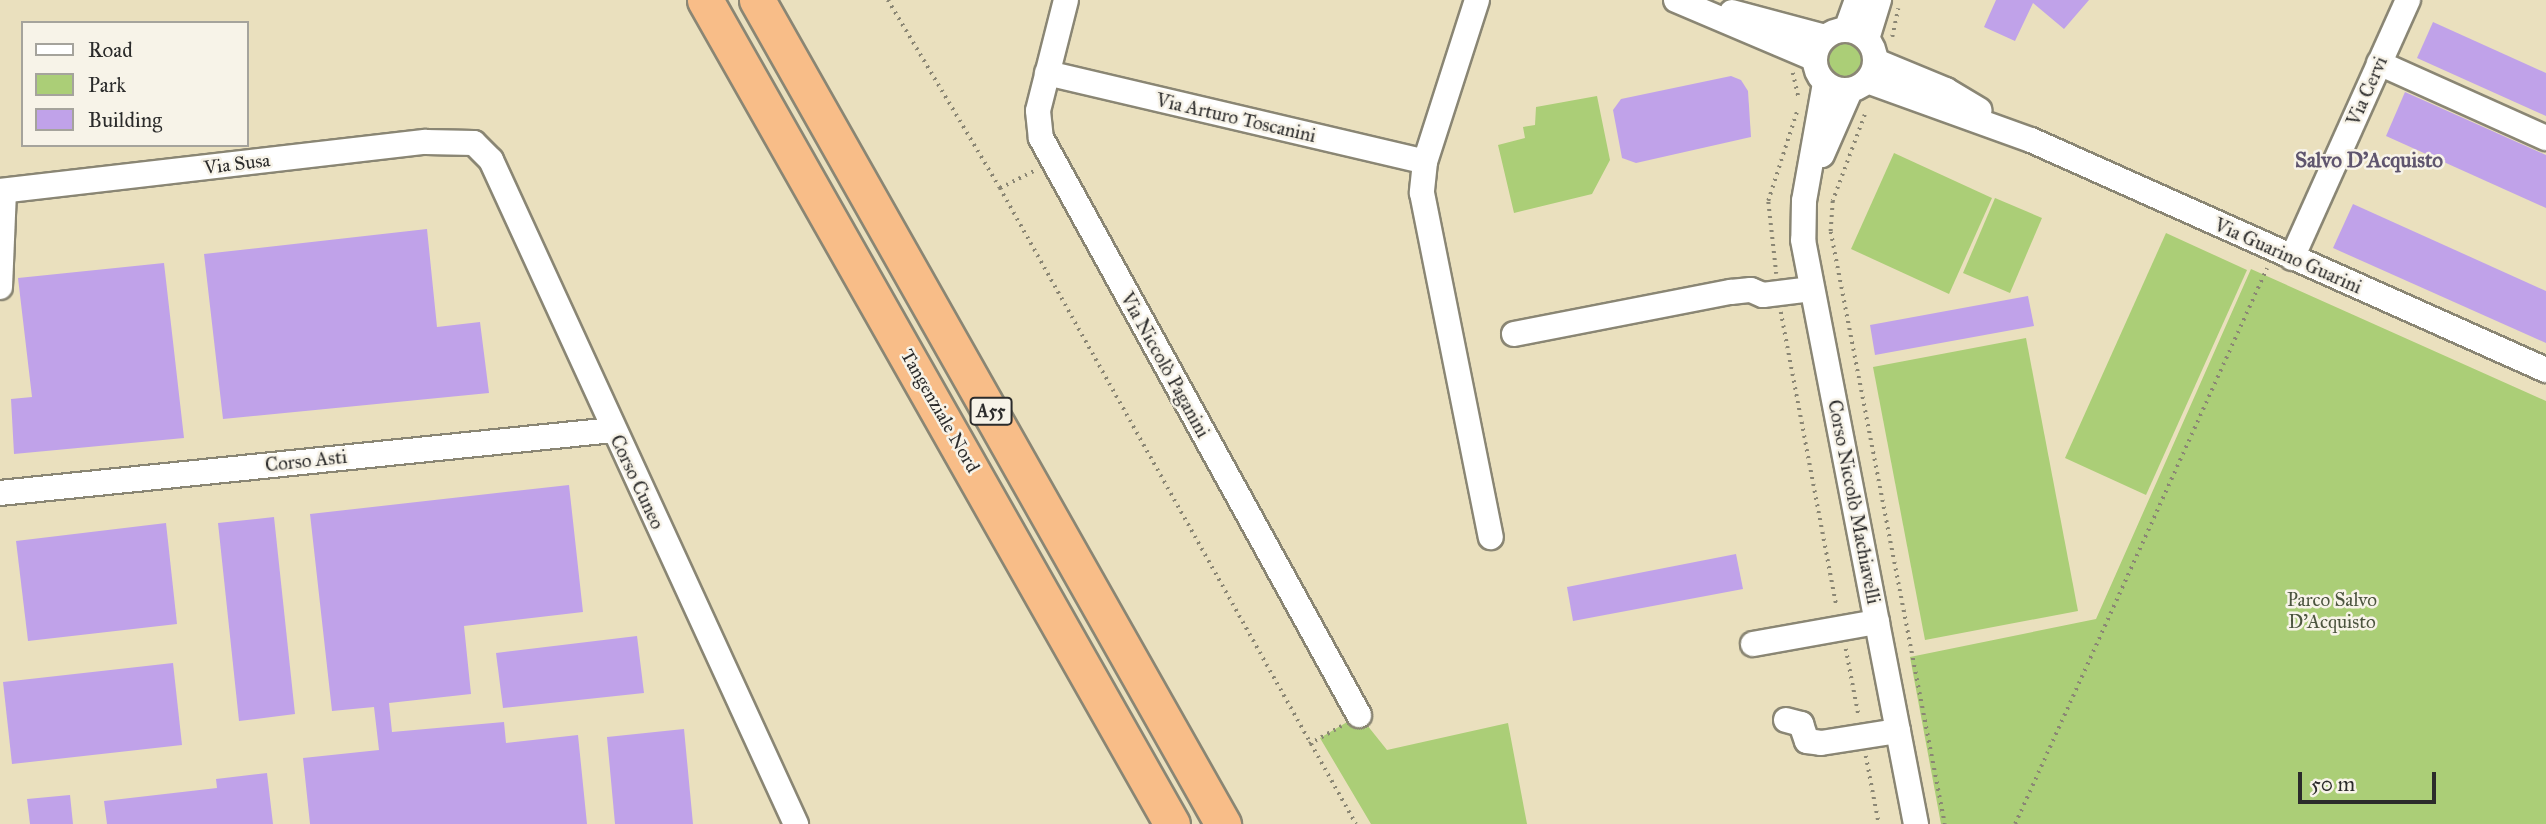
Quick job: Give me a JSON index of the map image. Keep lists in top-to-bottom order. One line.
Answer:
{"streets":{"highway":["Tangenziale Nord","A55"],"street":["Via Cervi","Via Arturo Toscanini","Via Susa","Via Guarino Guarini","Via Niccolò Paganini","Corso Asti","Corso Cuneo","Corso Niccolò Machiavelli"]},"crossings":[["Via Cervi","Via Guarino Guarini"],["Via Arturo Toscanini","Via Niccolò Paganini"],["Via Susa","Corso Cuneo"],["Via Guarino Guarini","Corso Niccolò Machiavelli"],["Corso Asti","Corso Cuneo"]],"districts":["Salvo D'Acquisto"],"parks":["Parco Salvo D'Acquisto"],"legend":["Road","Park","Building"],"scale_bar":"50 m"}
